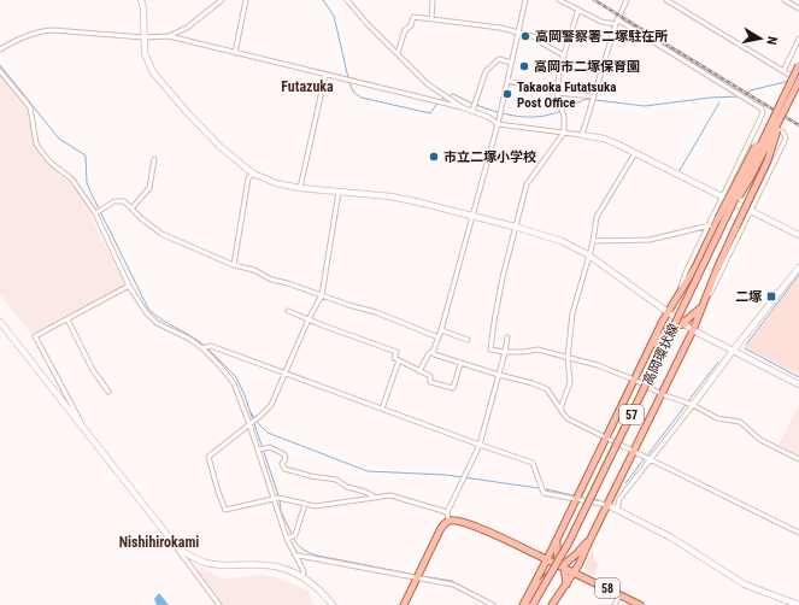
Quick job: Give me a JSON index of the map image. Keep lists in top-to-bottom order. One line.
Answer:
{"streets":{"main road":["高岡環状線","57","58"]},"crossings":[["高岡環状線","57"],["57","58"]],"districts":["Futazuka","Nishihirokami"],"places":{"other":["高岡警察署二塚駐在所","高岡市二塚保育園","Takaoka Futatsuka Post Office","市立二塚小学校"],"transit":["二塚"]},"north":"right"}
